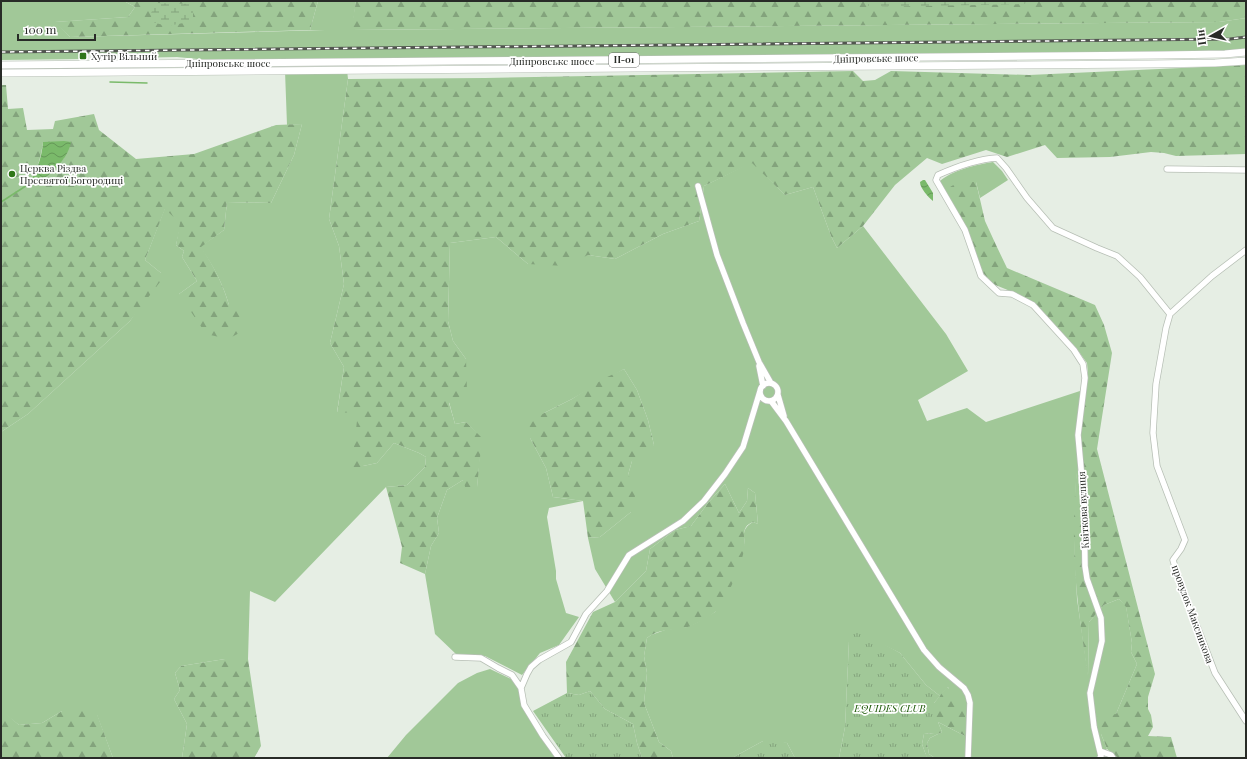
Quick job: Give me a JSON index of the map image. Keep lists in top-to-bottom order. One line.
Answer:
{"streets":{"main road":["Дніпровське шосе","Н-01"],"street":["Квіткова вулиця","провулок Максинкова"]},"crossings":[["Квіткова вулиця","провулок Максинкова"]],"parks":["EQUIDES CLUB"],"places":{"transit":["Хутір Вільний"],"other":["Церква Різдва Пресвятої Богородиці"]},"scale_bar":"100 m","north":"left"}
